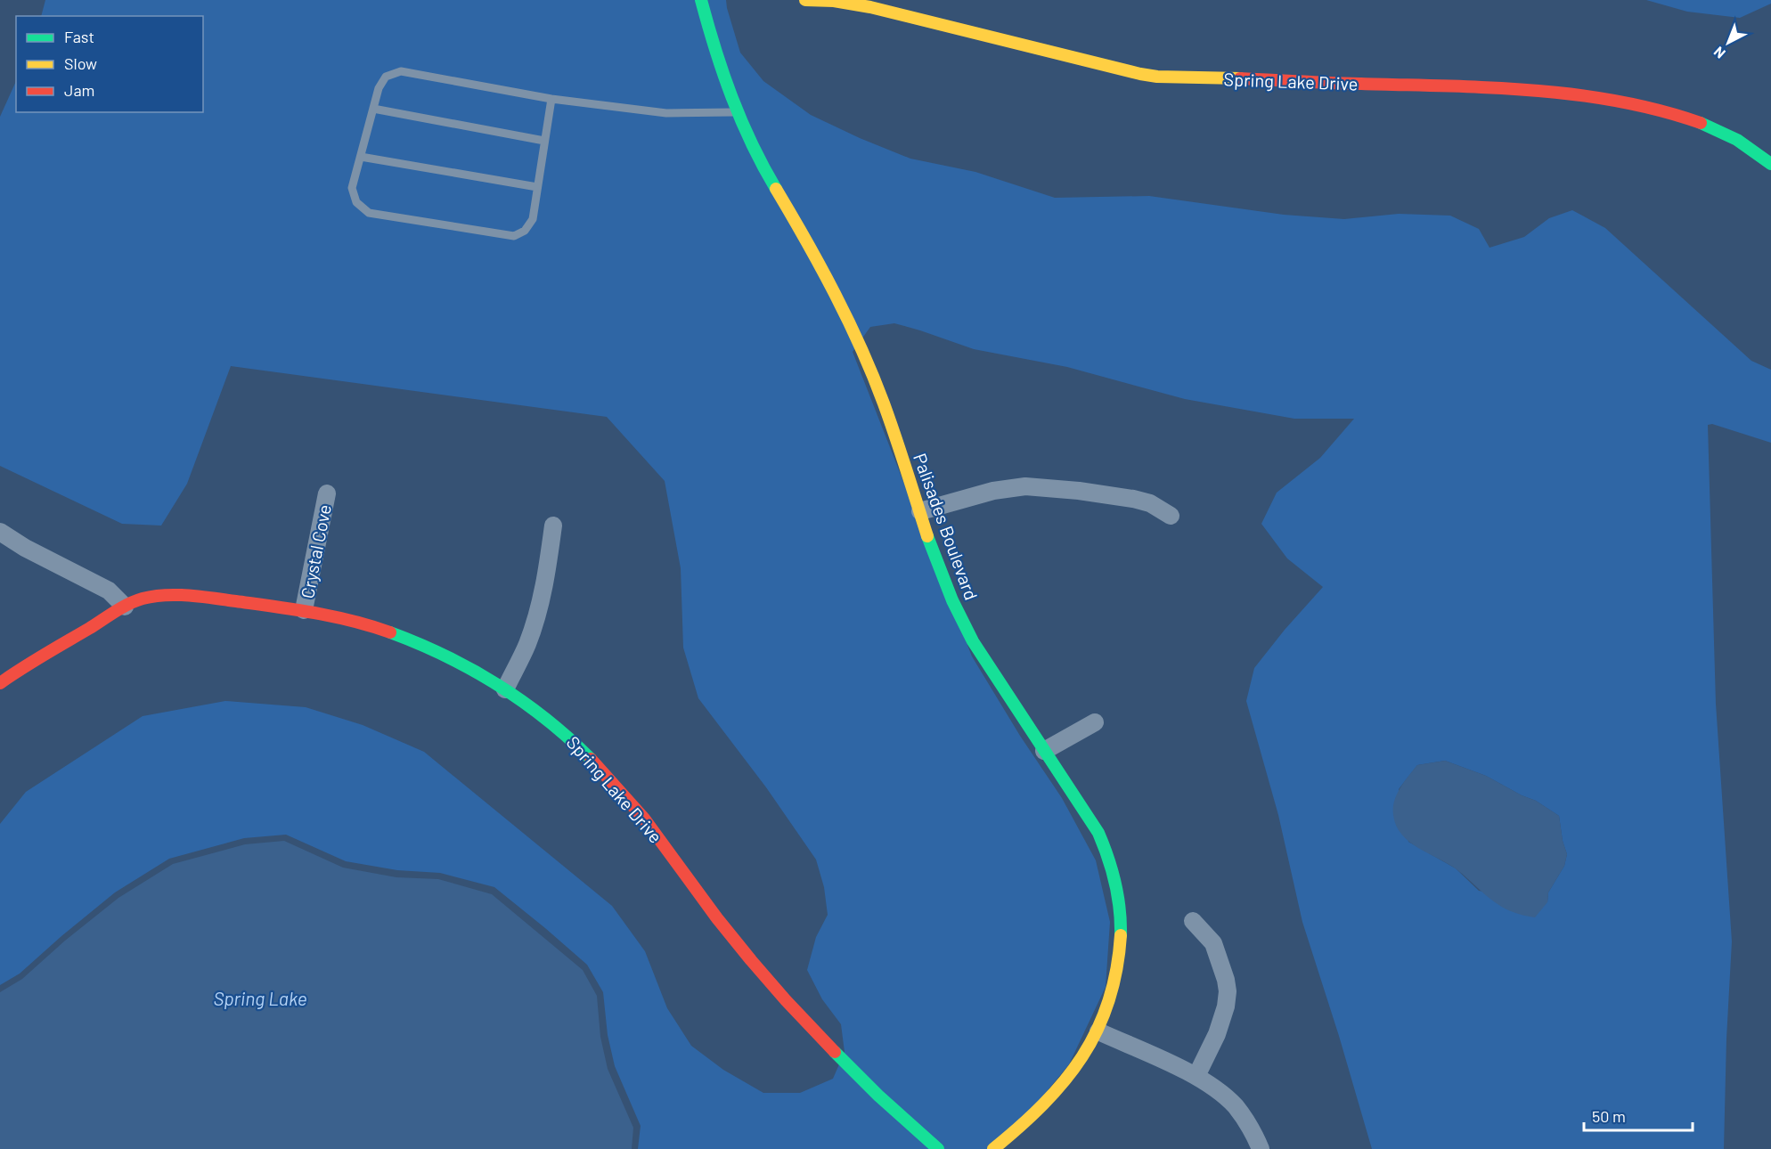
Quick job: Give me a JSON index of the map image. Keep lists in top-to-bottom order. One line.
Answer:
{"streets":{"street":["Spring Lake Drive","Palisades Boulevard","Crystal Cove"]},"crossings":[["Spring Lake Drive","Crystal Cove"]],"water":["Spring Lake"],"legend":["Fast","Slow","Jam"],"scale_bar":"50 m","north":"bottom left"}
